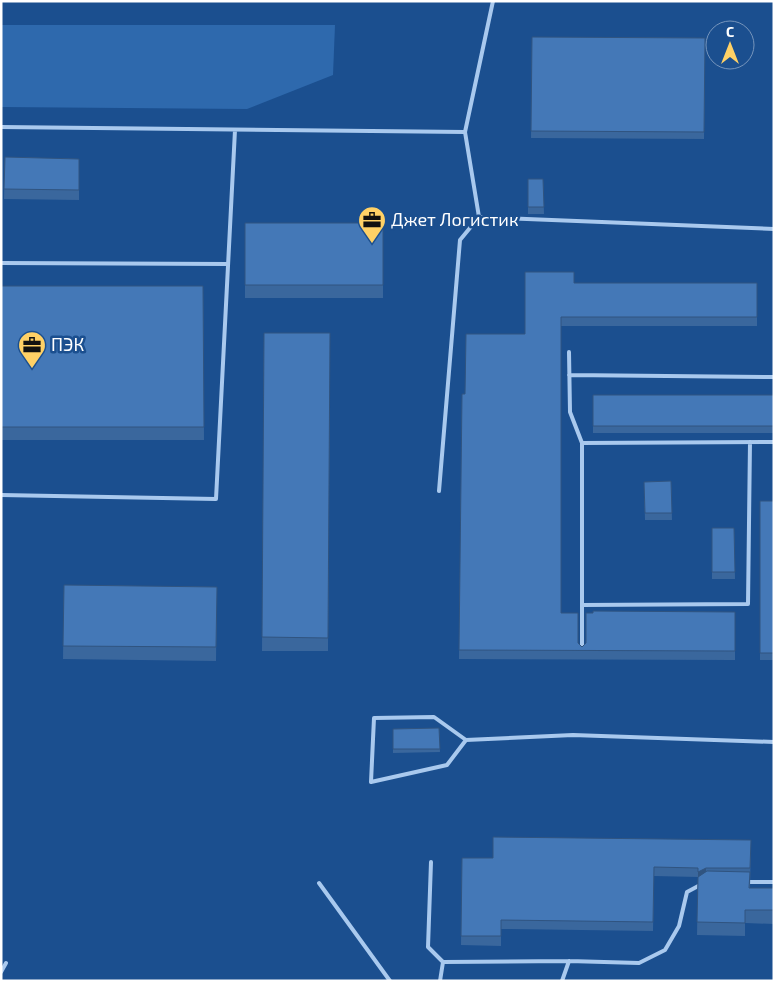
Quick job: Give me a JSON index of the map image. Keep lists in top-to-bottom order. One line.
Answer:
{"places":{"office":["Джет Логистик","ПЭК"]},"north":"top"}
